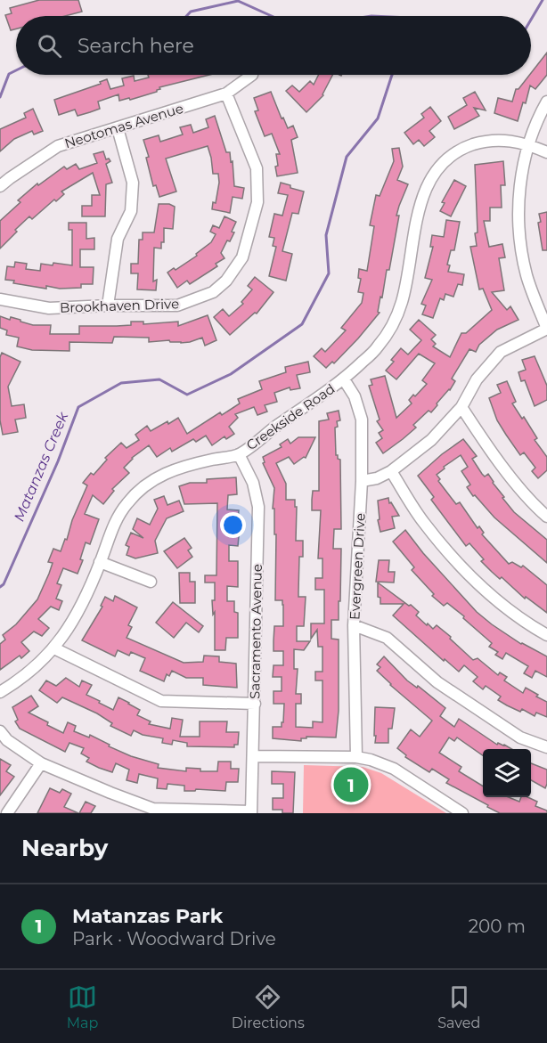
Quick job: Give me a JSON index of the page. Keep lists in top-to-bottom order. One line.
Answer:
{"streets":{"street":["Neotomas Avenue","Brookhaven Drive","Creekside Road","Evergreen Drive","Sacramento Avenue"]},"crossings":[["Neotomas Avenue","Brookhaven Drive"],["Creekside Road","Evergreen Drive"],["Creekside Road","Sacramento Avenue"]],"water":["Matanzas Creek"],"page":{"search":"Search here","pins":"1","heading":"Nearby","list":[{"mark":"1","name":"Matanzas Park","note":"Park · Woodward Drive","value":"200 m"}],"nav":["Map","Directions","Saved"]}}
